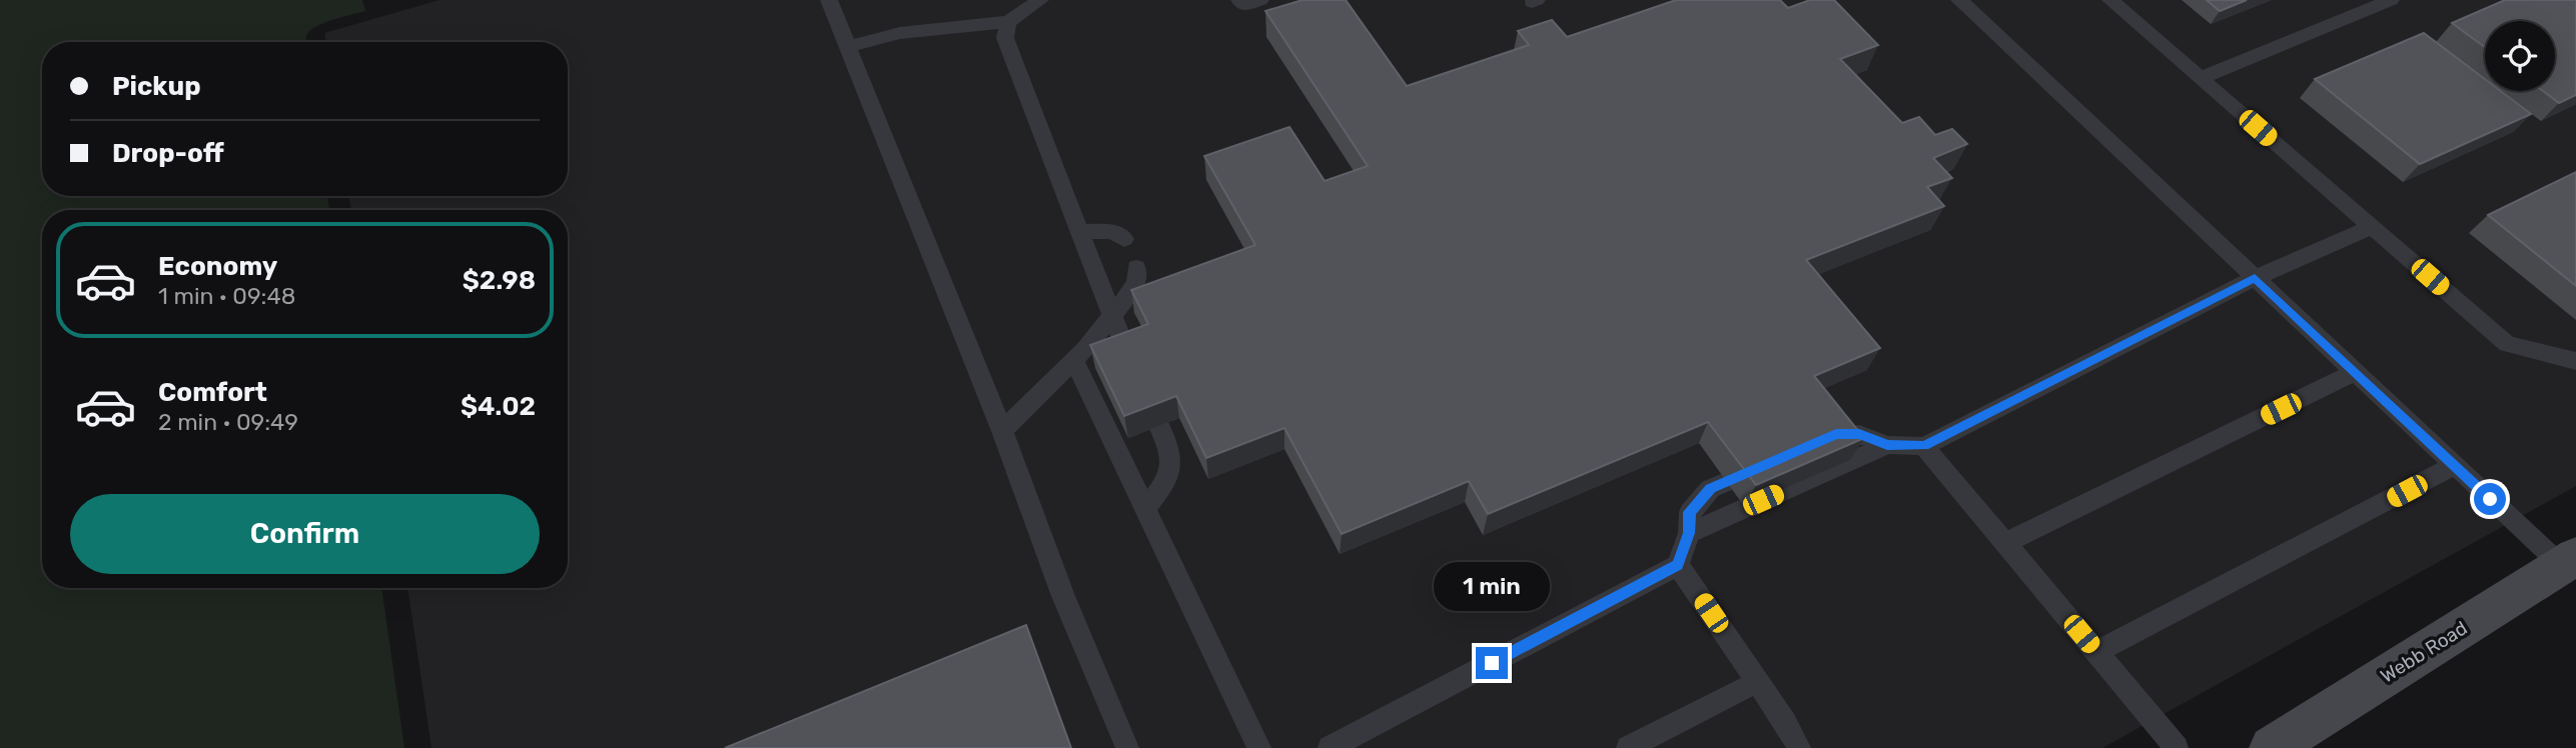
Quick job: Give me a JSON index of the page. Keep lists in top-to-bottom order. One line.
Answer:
{"streets":{"street":["Webb Road"]},"page":{"banner":["Pickup","Drop-off"],"list":[{"name":"Economy","note":"1 min · 09:48","value":"$2.98"},{"name":"Comfort","note":"2 min · 09:49","value":"$4.02"}],"buttons":"Confirm","bubble":"1 min"}}
